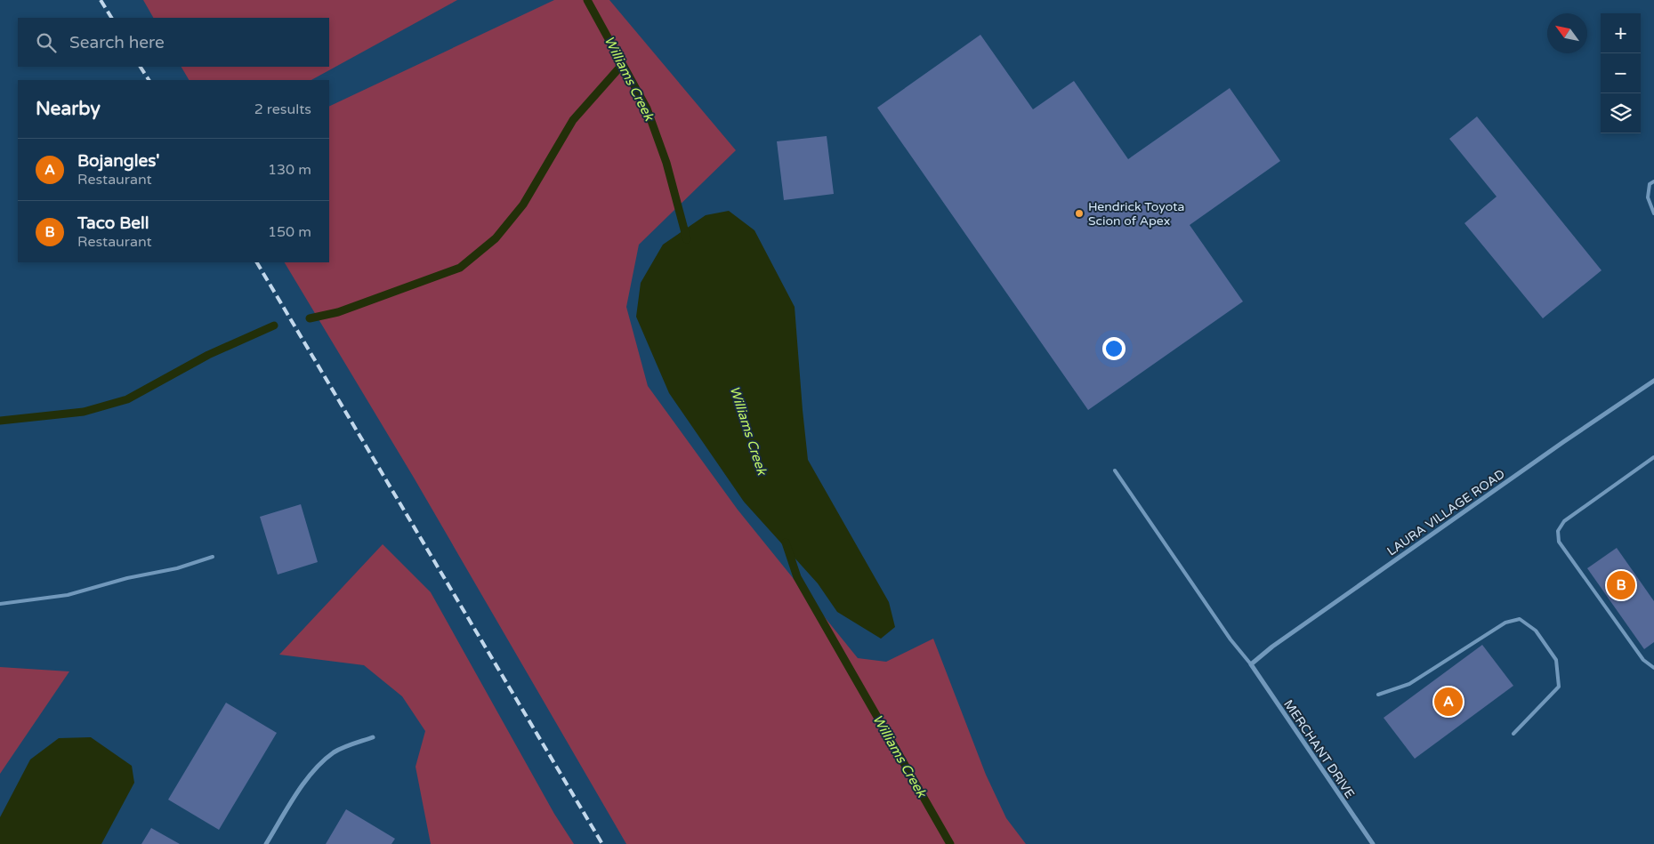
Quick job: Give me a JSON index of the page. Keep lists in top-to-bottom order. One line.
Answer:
{"streets":{"street":["LAURA VILLAGE ROAD","MERCHANT DRIVE"]},"crossings":[["LAURA VILLAGE ROAD","MERCHANT DRIVE"]],"water":["Williams Creek"],"places":["Hendrick Toyota Scion of Apex"],"north":"top left","page":{"map_buttons":["+","−"],"search":"Search here","heading":["Nearby","2 results"],"list":[{"mark":"A","name":"Bojangles'","note":"Restaurant","value":"130 m"},{"mark":"B","name":"Taco Bell","note":"Restaurant","value":"150 m"}],"pins":["B","A"]}}
